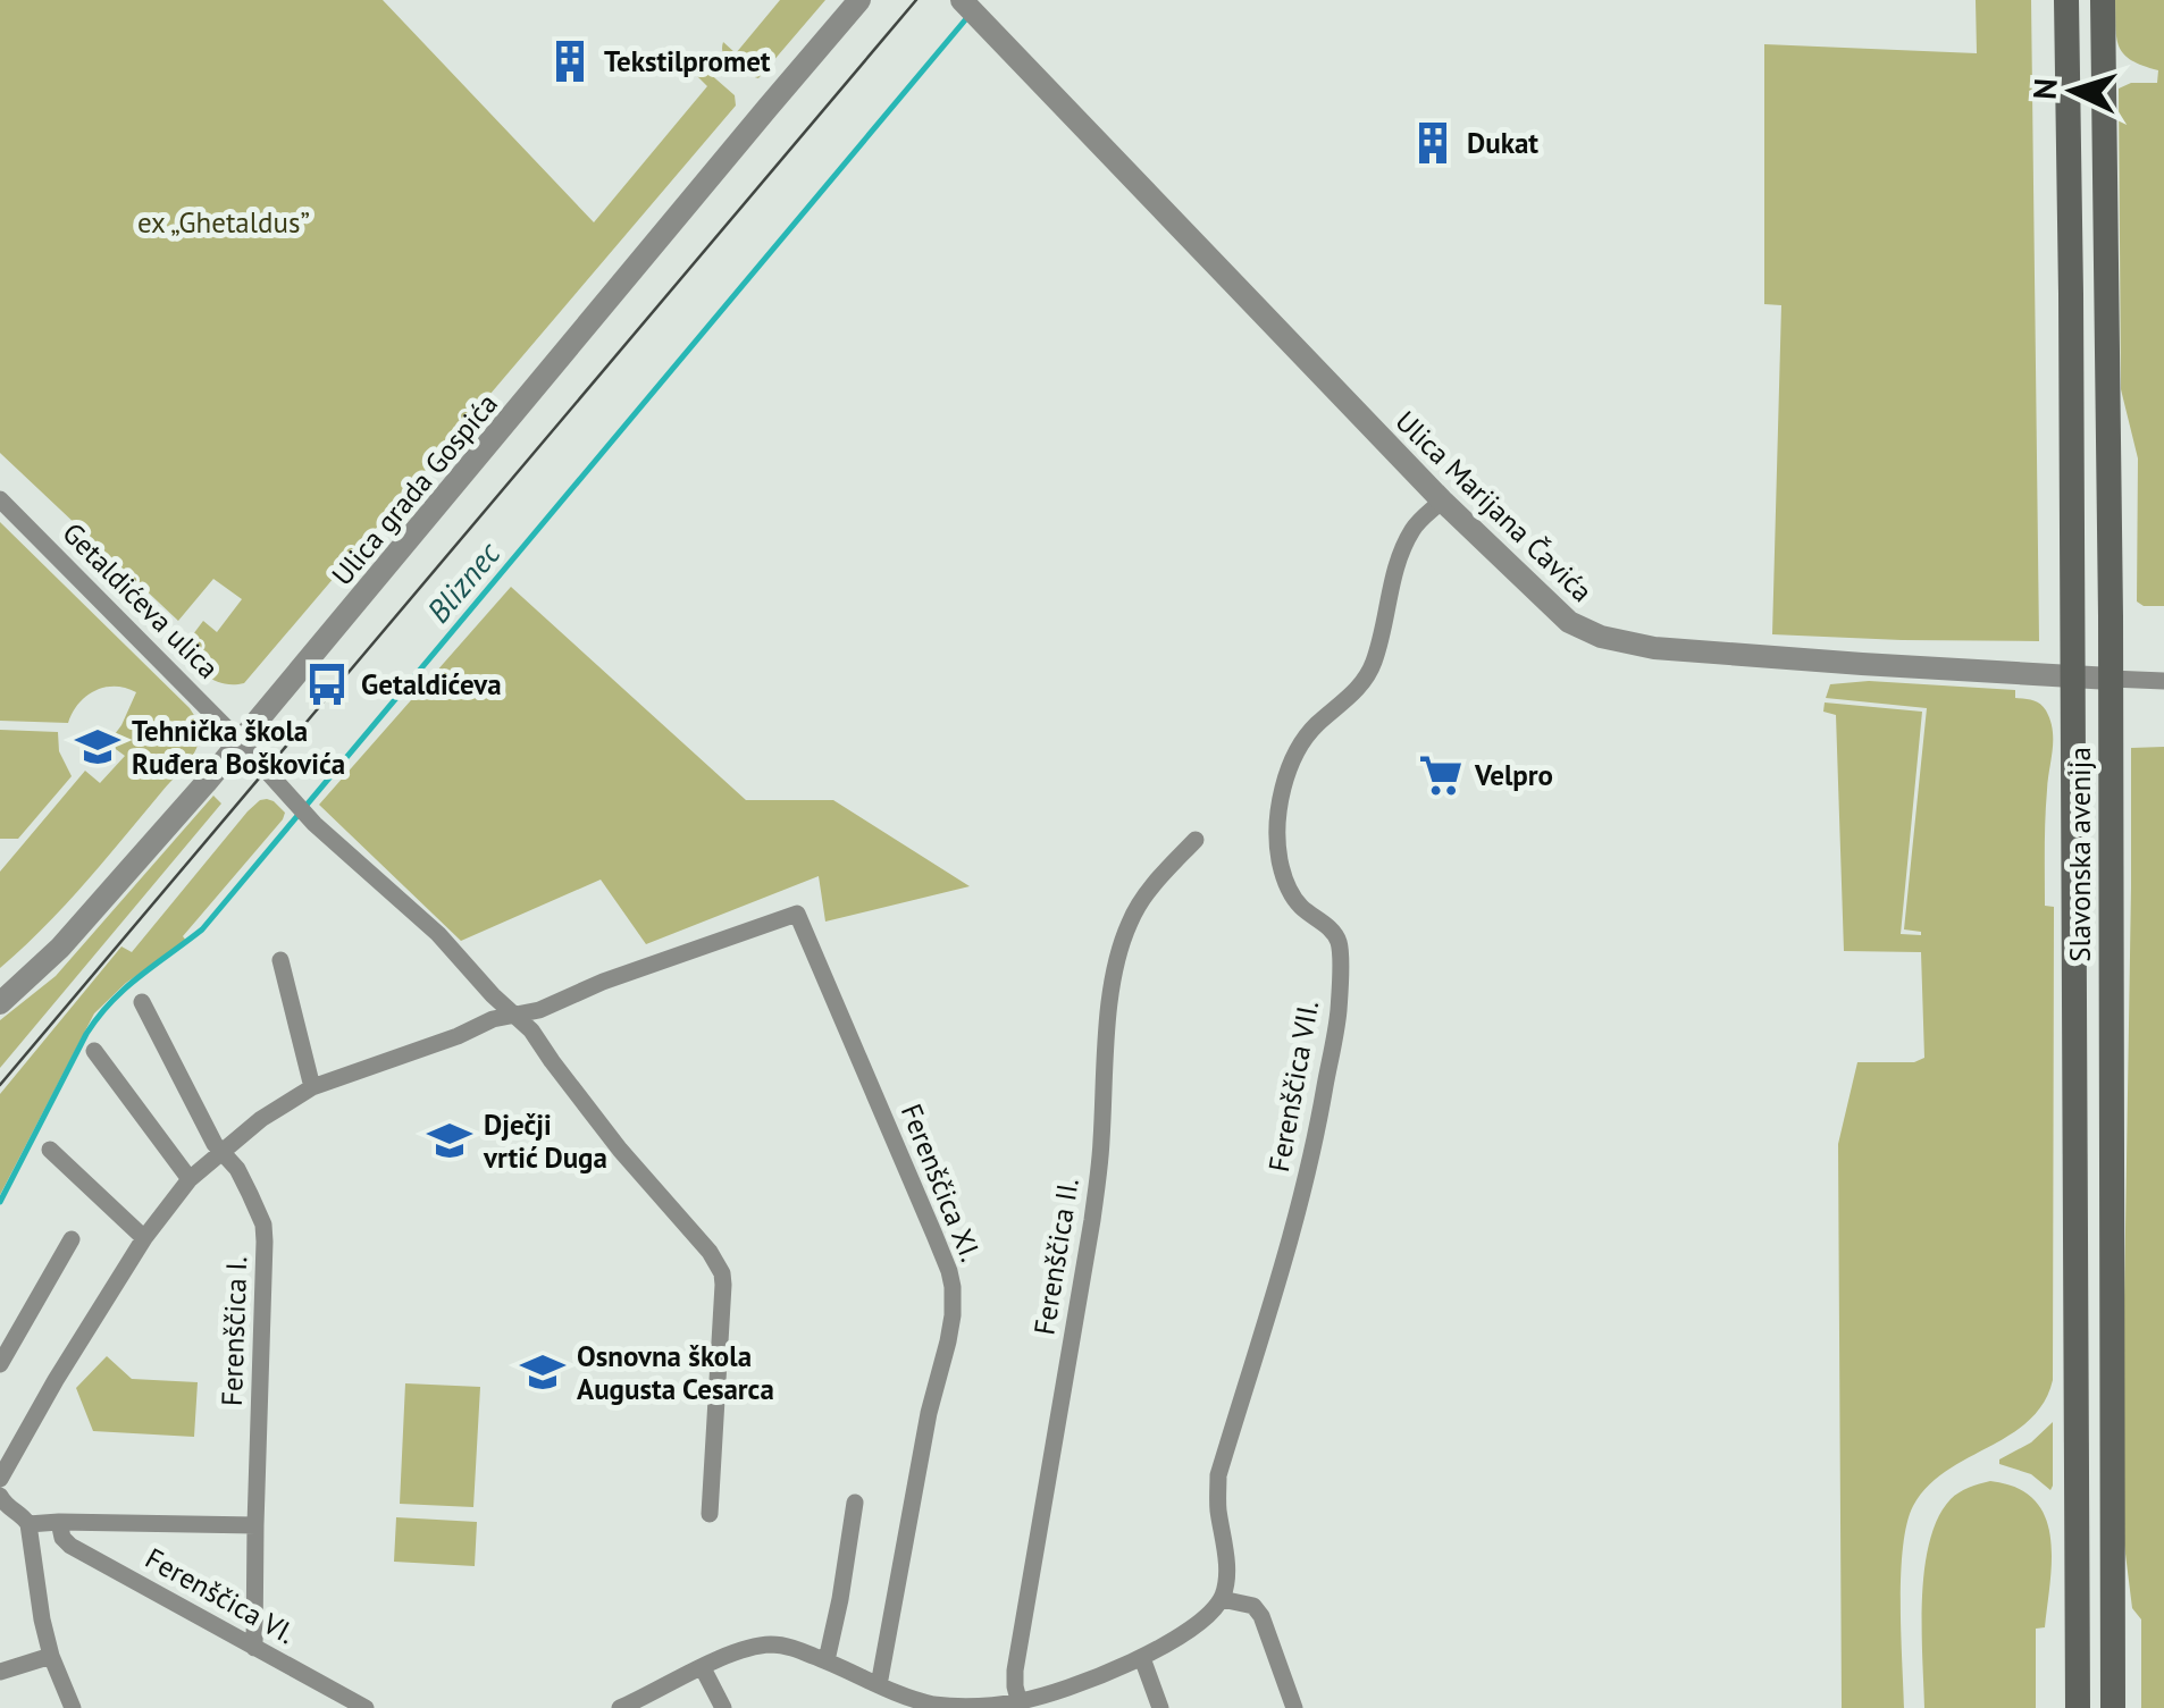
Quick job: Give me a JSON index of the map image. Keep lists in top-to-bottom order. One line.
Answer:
{"streets":{"main road":["Slavonska avenija"],"street":["Ulica grada Gospića","Ulica Marijana Čavića","Getaldićeva ulica","Ferenščica VII.","Ferenščica XI.","Ferenščica II.","Ferenščica I.","Ferenščica VI."]},"crossings":[["Ulica grada Gospića","Getaldićeva ulica"],["Ulica Marijana Čavića","Slavonska avenija"],["Ulica Marijana Čavića","Ferenščica VII."],["Getaldićeva ulica","Ferenščica XI."],["Ferenščica I.","Ferenščica VI."]],"water":["Bliznec"],"parks":["ex „Ghetaldus”"],"places":{"building":["Tekstilpromet","Dukat"],"bus stop":["Getaldićeva"],"school or university":["Tehnička škola Ruđera Boškovića","Dječji vrtić Duga","Osnovna škola Augusta Cesarca"],"supermarket":["Velpro"]},"north":"left"}
